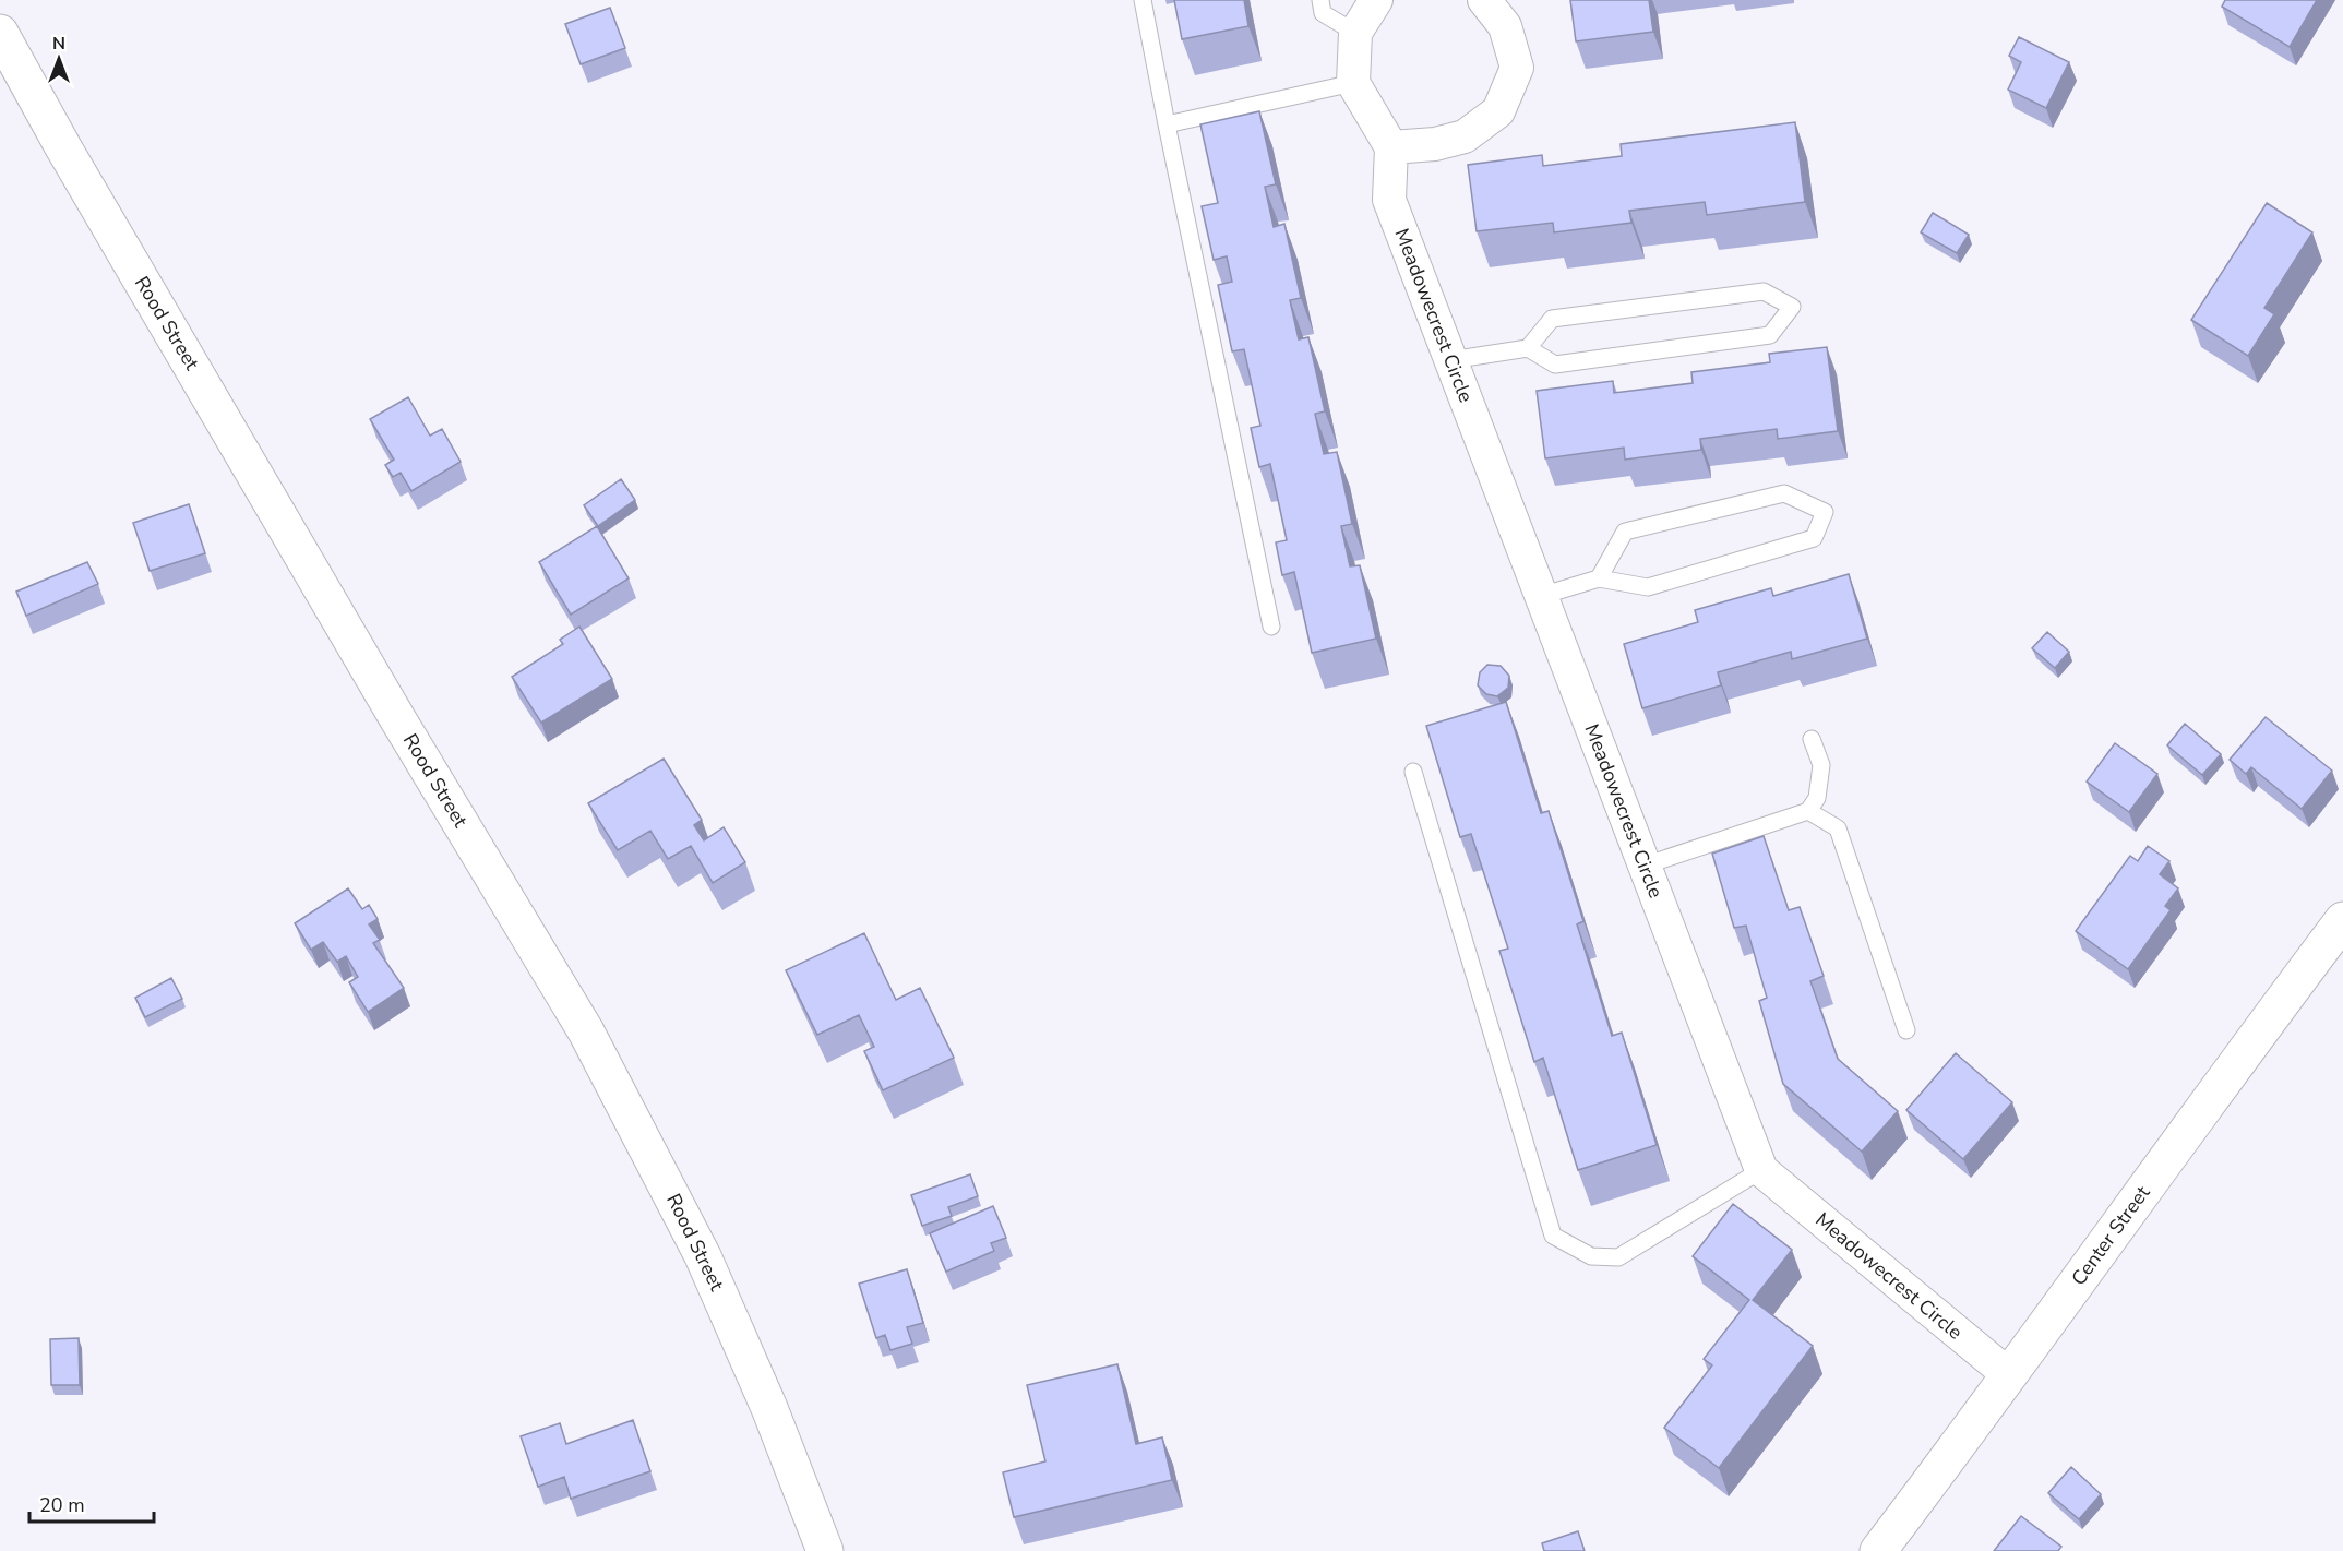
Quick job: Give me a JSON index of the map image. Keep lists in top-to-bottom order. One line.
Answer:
{"streets":{"main road":["Rood Street","Center Street"],"street":["Meadowecrest Circle"]},"crossings":[["Meadowecrest Circle","Center Street"]],"scale_bar":"20 m","north":"top"}
